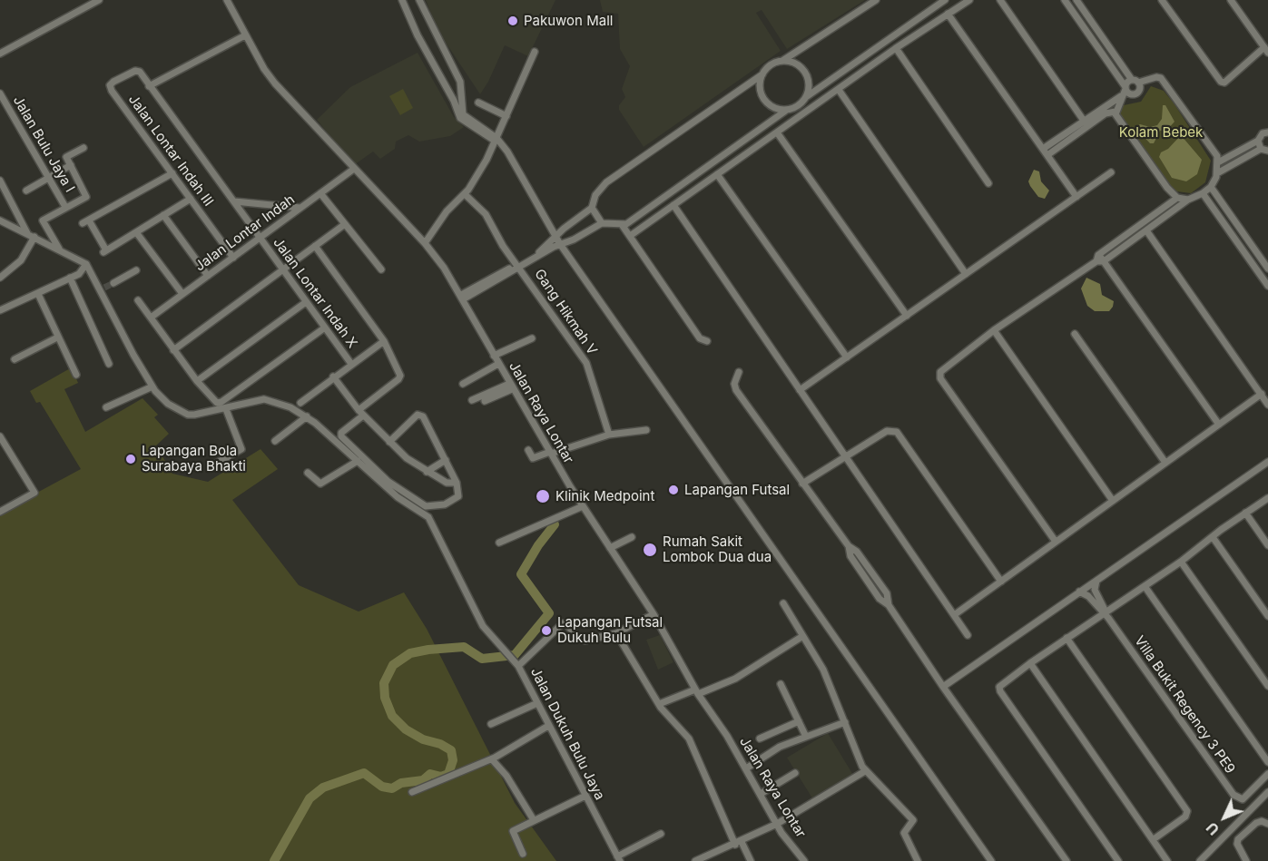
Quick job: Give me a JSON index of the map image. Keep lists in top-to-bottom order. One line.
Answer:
{"streets":{"street":["Jalan Bulu Jaya I","Jalan Lontar Indah III","Jalan Lontar Indah","Jalan Lontar Indah X","Gang Hikmah V","Jalan Raya Lontar","Villa Bukit Regency 3 PE9","Jalan Dukuh Bulu Jaya"]},"crossings":[["Jalan Lontar Indah III","Jalan Lontar Indah"],["Jalan Lontar Indah III","Jalan Lontar Indah X"],["Jalan Lontar Indah","Jalan Lontar Indah X"],["Jalan Lontar Indah","Jalan Raya Lontar"]],"parks":["Kolam Bebek"],"places":["Pakuwon Mall","Lapangan Bola Surabaya Bhakti","Lapangan Futsal","Klinik Medpoint","Rumah Sakit Lombok Dua dua","Lapangan Futsal Dukuh Bulu"],"north":"bottom left"}
